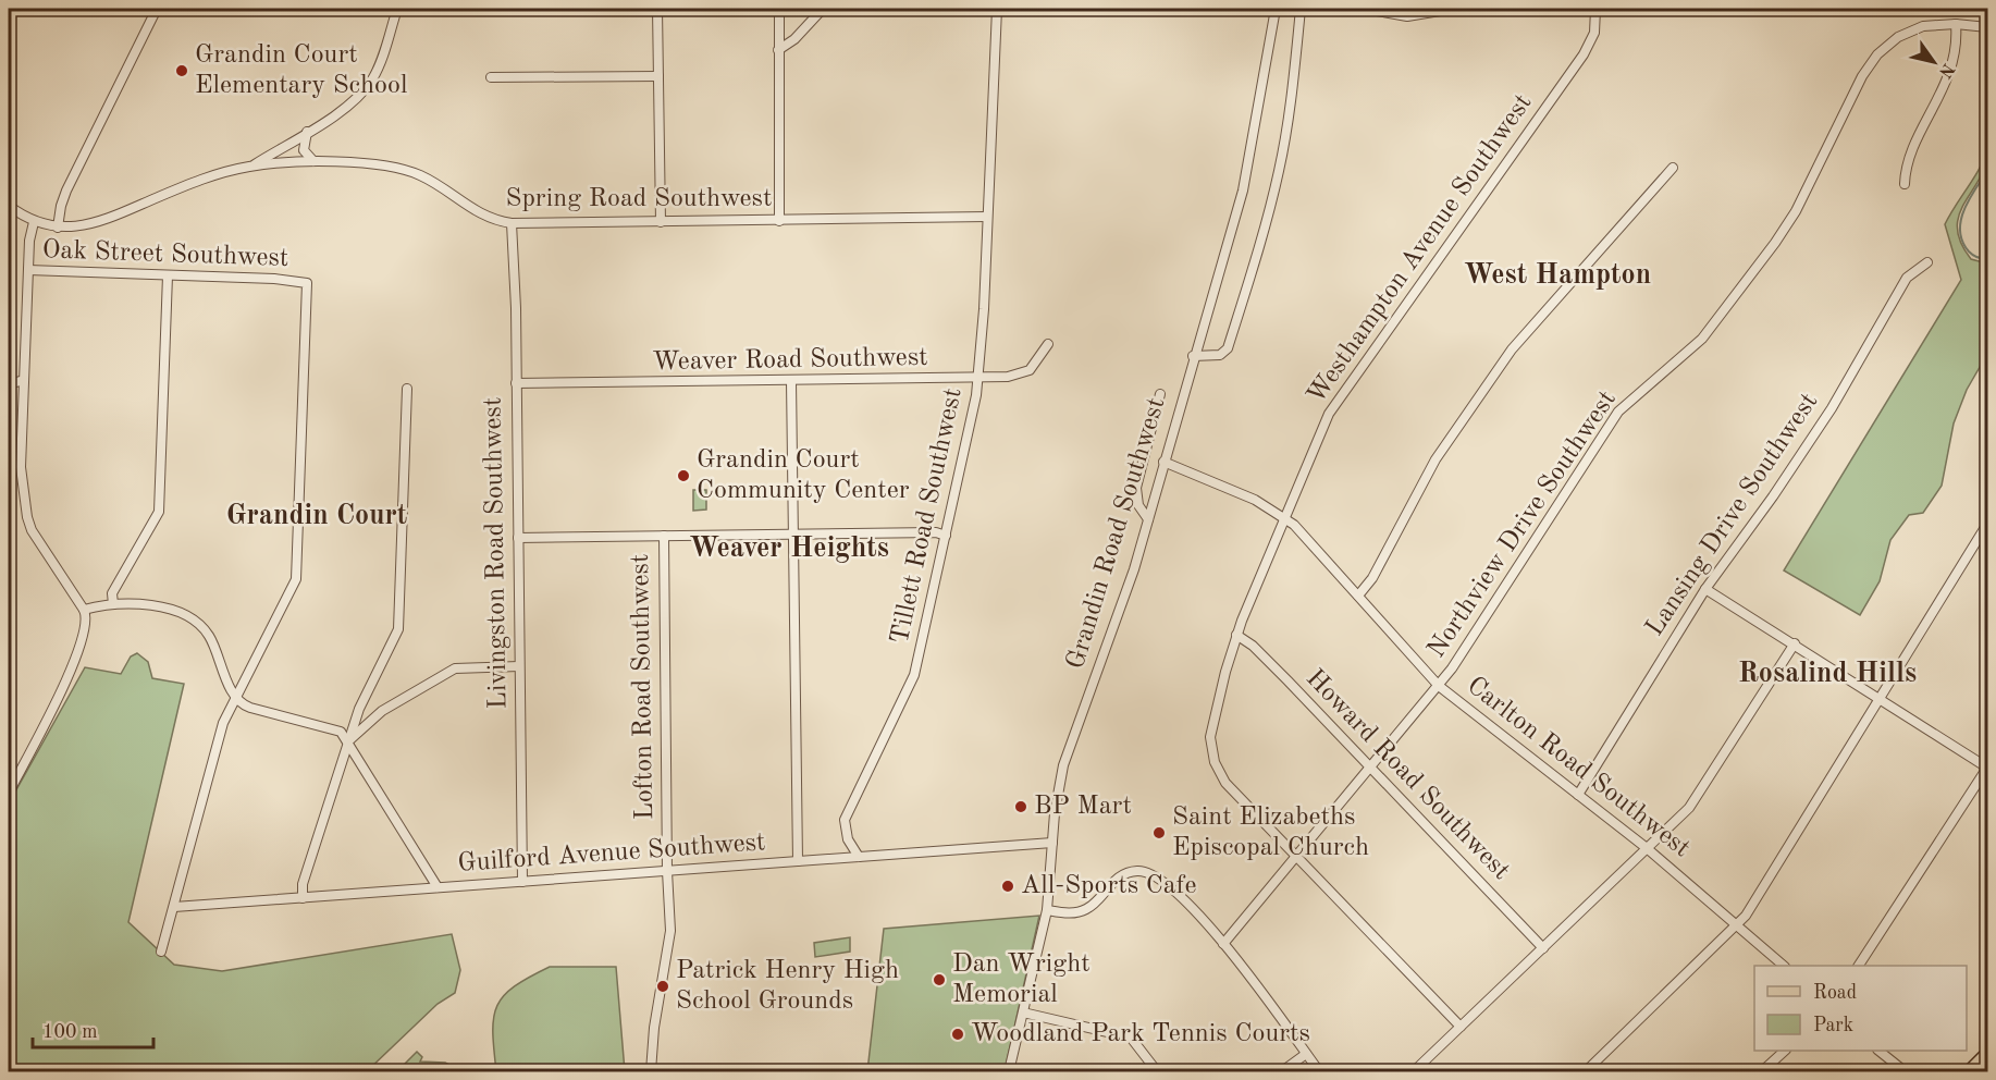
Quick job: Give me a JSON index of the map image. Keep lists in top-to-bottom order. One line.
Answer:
{"streets":{"street":["Spring Road Southwest","Westhampton Avenue Southwest","Oak Street Southwest","Weaver Road Southwest","Lansing Drive Southwest","Tillett Road Southwest","Northview Drive Southwest","Grandin Road Southwest","Livingston Road Southwest","Lofton Road Southwest","Carlton Road Southwest","Howard Road Southwest","Guilford Avenue Southwest"]},"crossings":[["Spring Road Southwest","Tillett Road Southwest"],["Spring Road Southwest","Livingston Road Southwest"],["Westhampton Avenue Southwest","Northview Drive Southwest"],["Westhampton Avenue Southwest","Carlton Road Southwest"],["Westhampton Avenue Southwest","Howard Road Southwest"],["Weaver Road Southwest","Tillett Road Southwest"],["Weaver Road Southwest","Livingston Road Southwest"],["Lansing Drive Southwest","Carlton Road Southwest"],["Tillett Road Southwest","Guilford Avenue Southwest"],["Northview Drive Southwest","Carlton Road Southwest"],["Northview Drive Southwest","Howard Road Southwest"],["Grandin Road Southwest","Carlton Road Southwest"],["Grandin Road Southwest","Guilford Avenue Southwest"],["Livingston Road Southwest","Guilford Avenue Southwest"],["Lofton Road Southwest","Guilford Avenue Southwest"]],"districts":["West Hampton","Grandin Court","Weaver Heights","Rosalind Hills"],"places":["Grandin Court Elementary School","Grandin Court Community Center","BP Mart","Saint Elizabeths Episcopal Church","All-Sports Cafe","Dan Wright Memorial","Patrick Henry High School Grounds","Woodland Park Tennis Courts"],"legend":["Road","Park"],"scale_bar":"100 m","north":"bottom right"}
